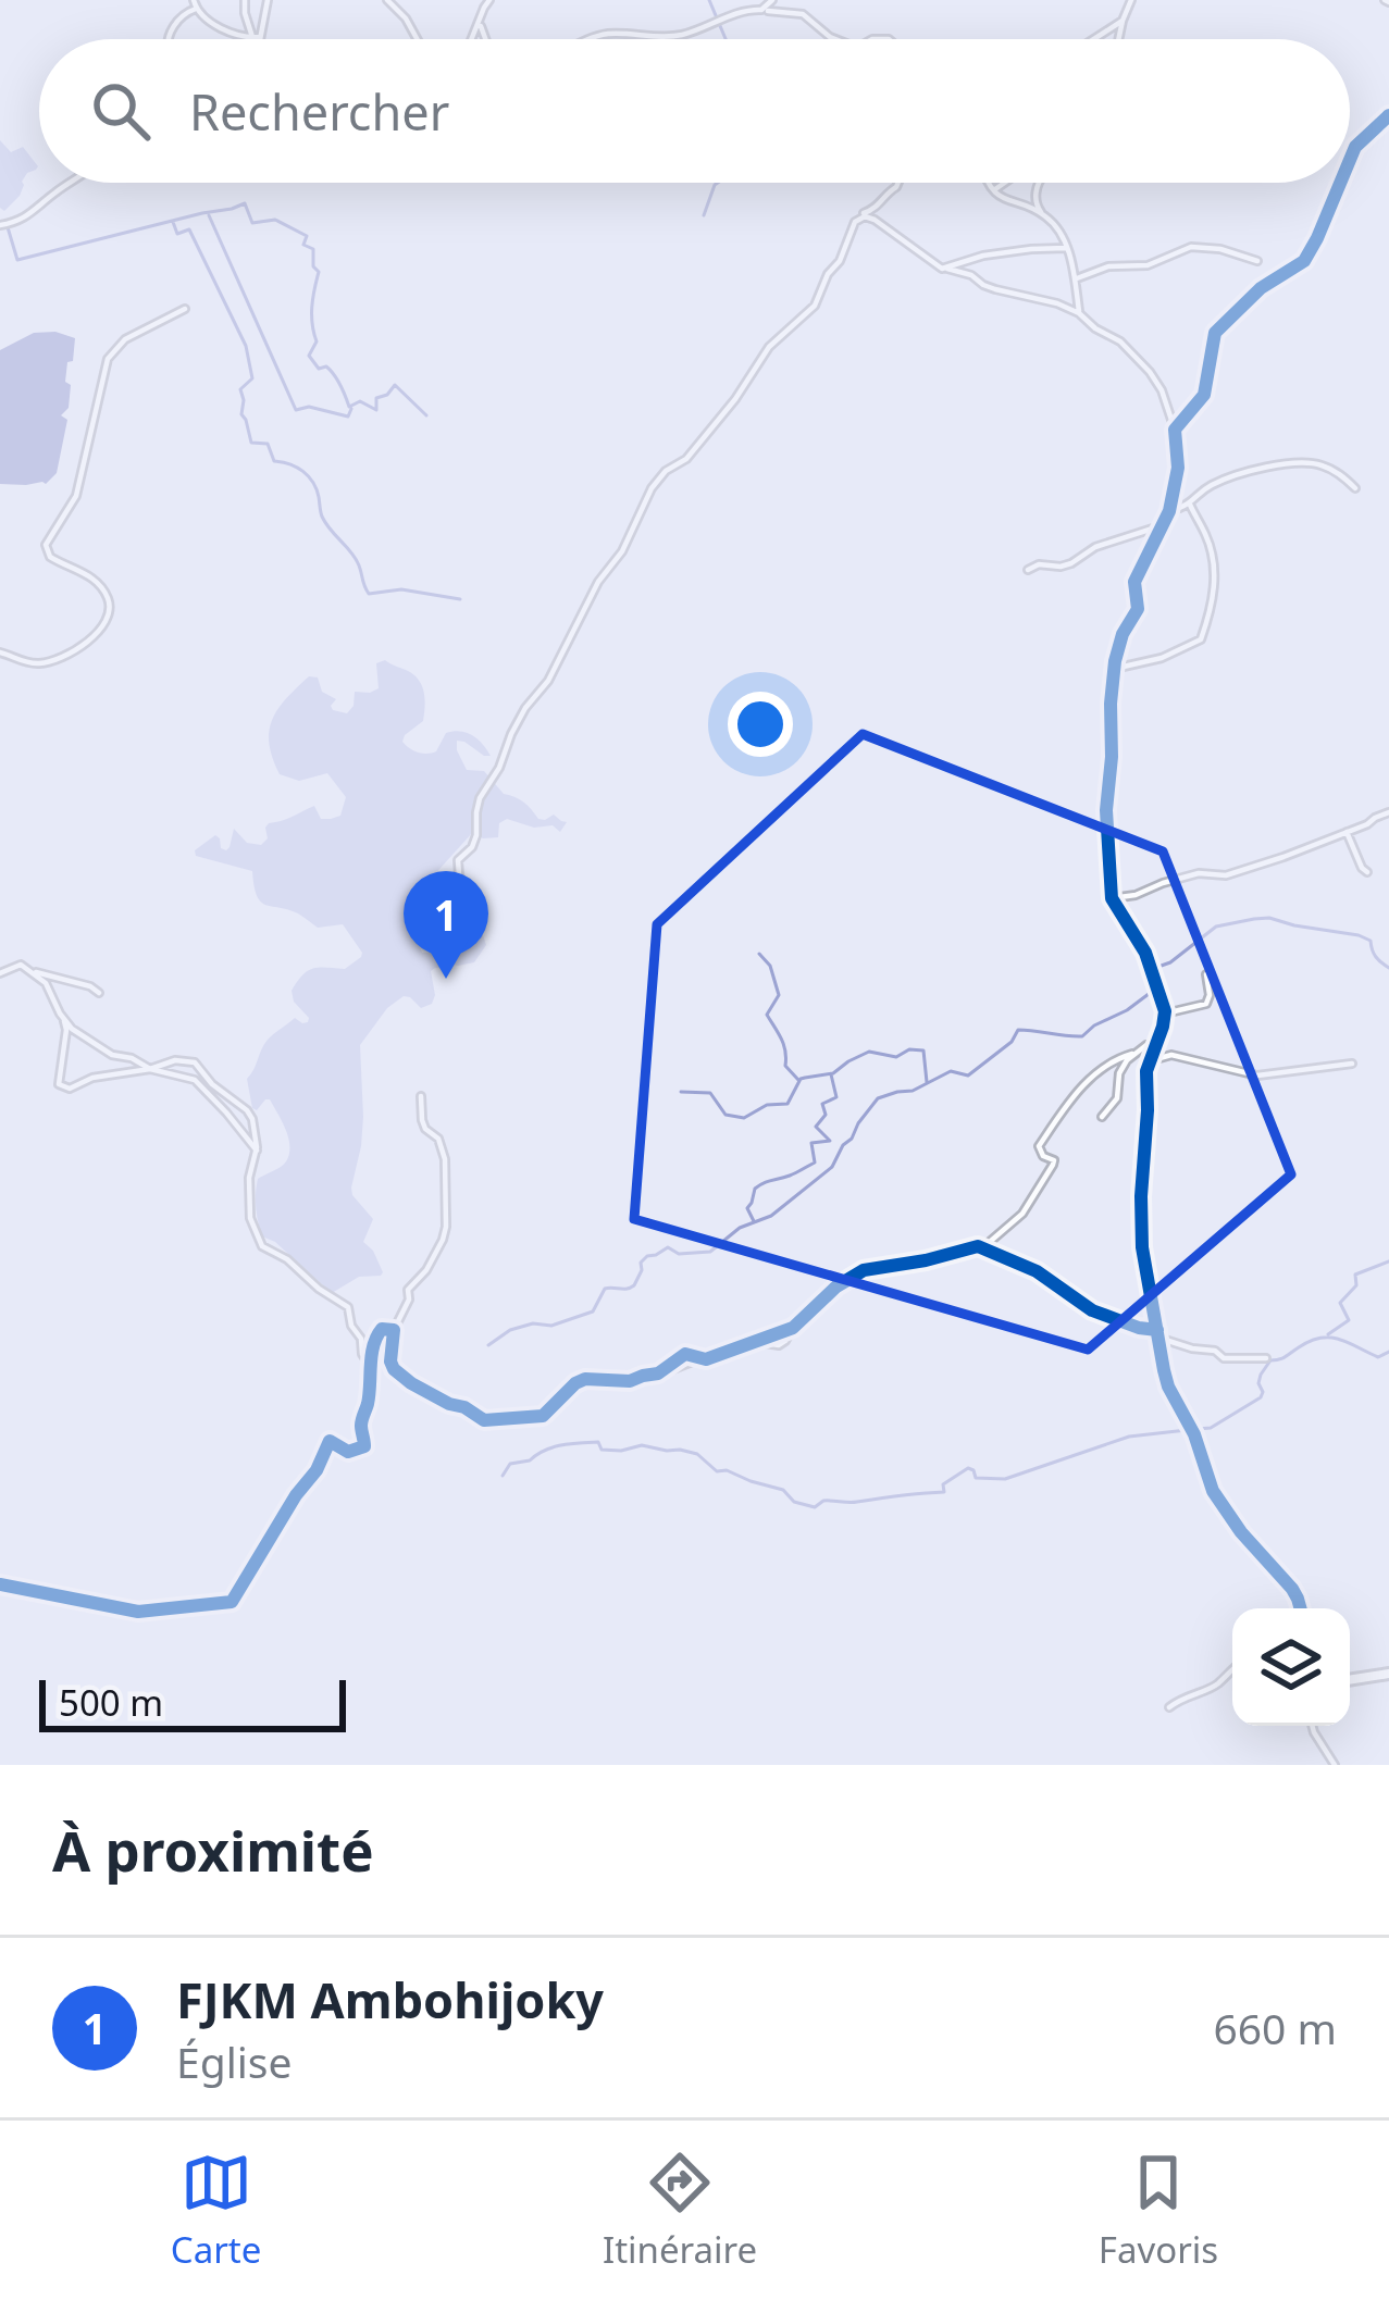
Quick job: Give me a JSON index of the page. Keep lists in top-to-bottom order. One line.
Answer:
{"scale_bar":"500 m","page":{"search":"Rechercher","pins":"1","scale":"500 m","heading":"À proximité","list":[{"mark":"1","name":"FJKM Ambohijoky","note":"Église","value":"660 m"}],"nav":["Carte","Itinéraire","Favoris"]}}
